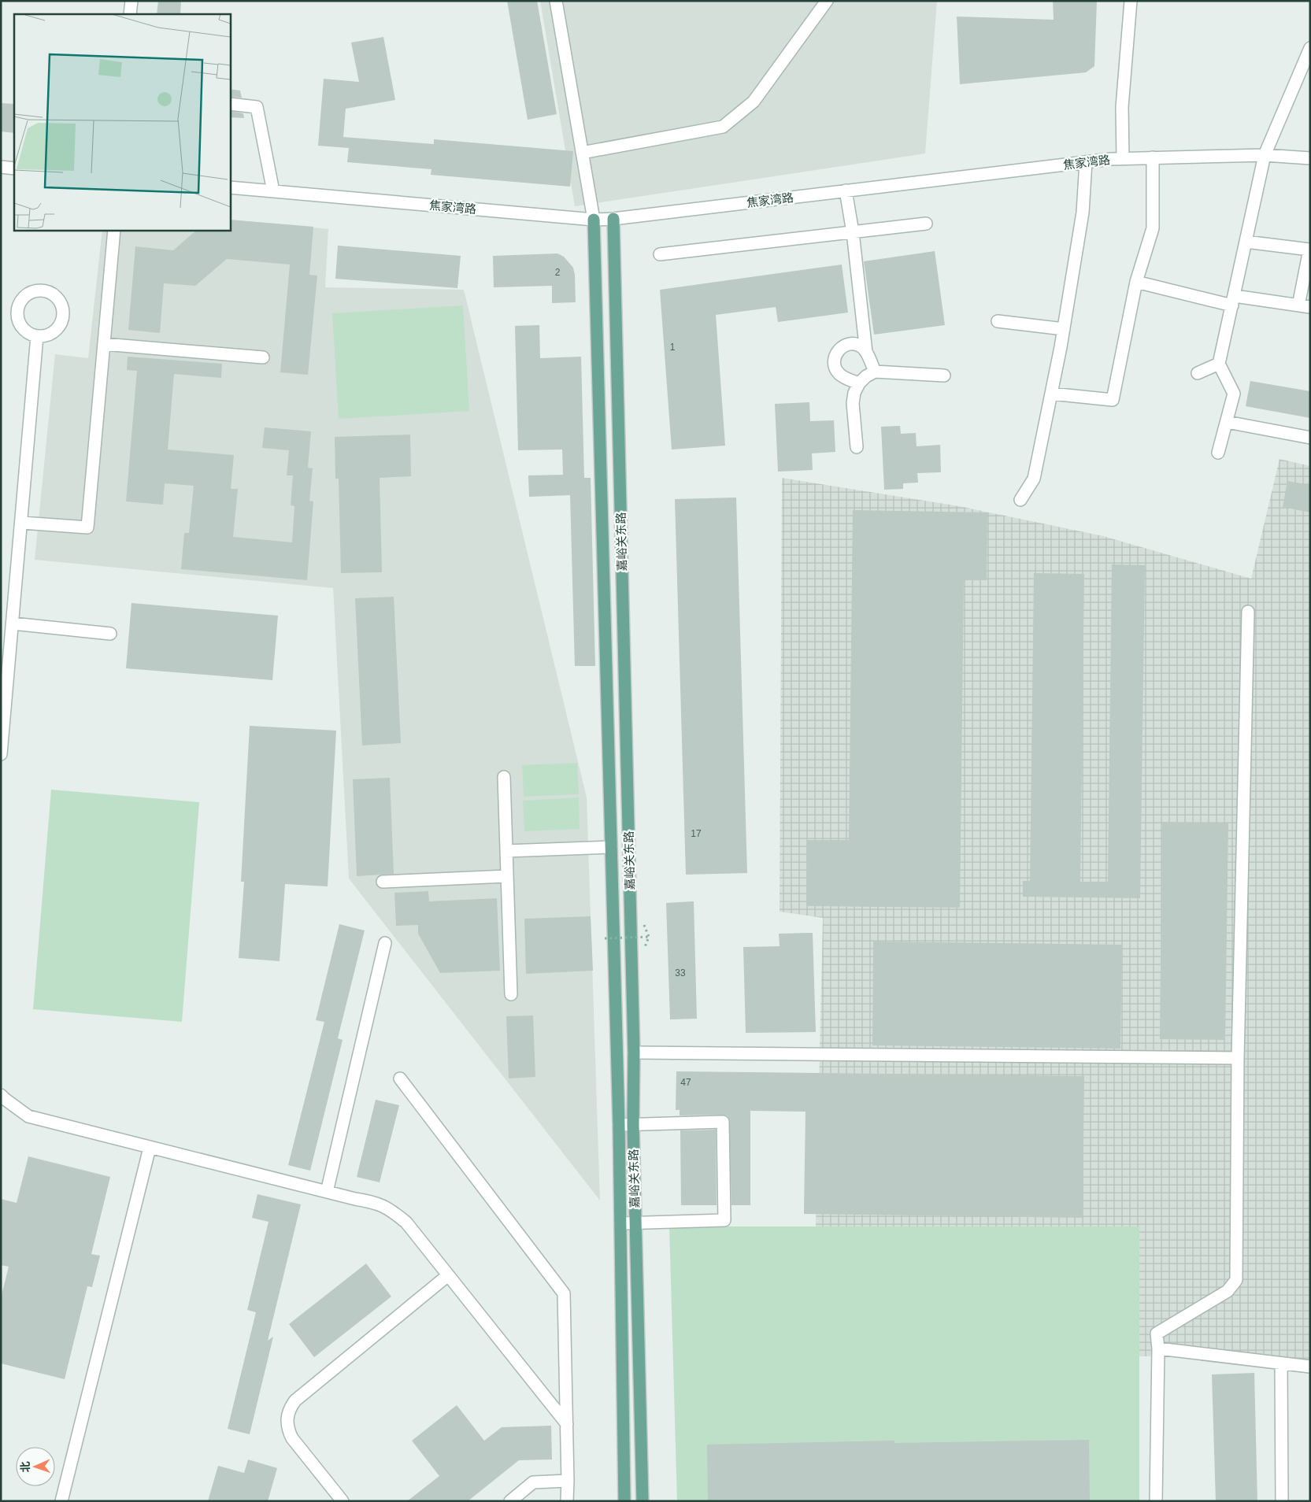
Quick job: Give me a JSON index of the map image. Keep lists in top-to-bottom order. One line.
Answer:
{"streets":{"main road":["嘉峪关东路"],"street":["焦家湾路"]},"crossings":[["焦家湾路","嘉峪关东路"]],"house_numbers":["2","1","17","33","47"],"north":"left"}
